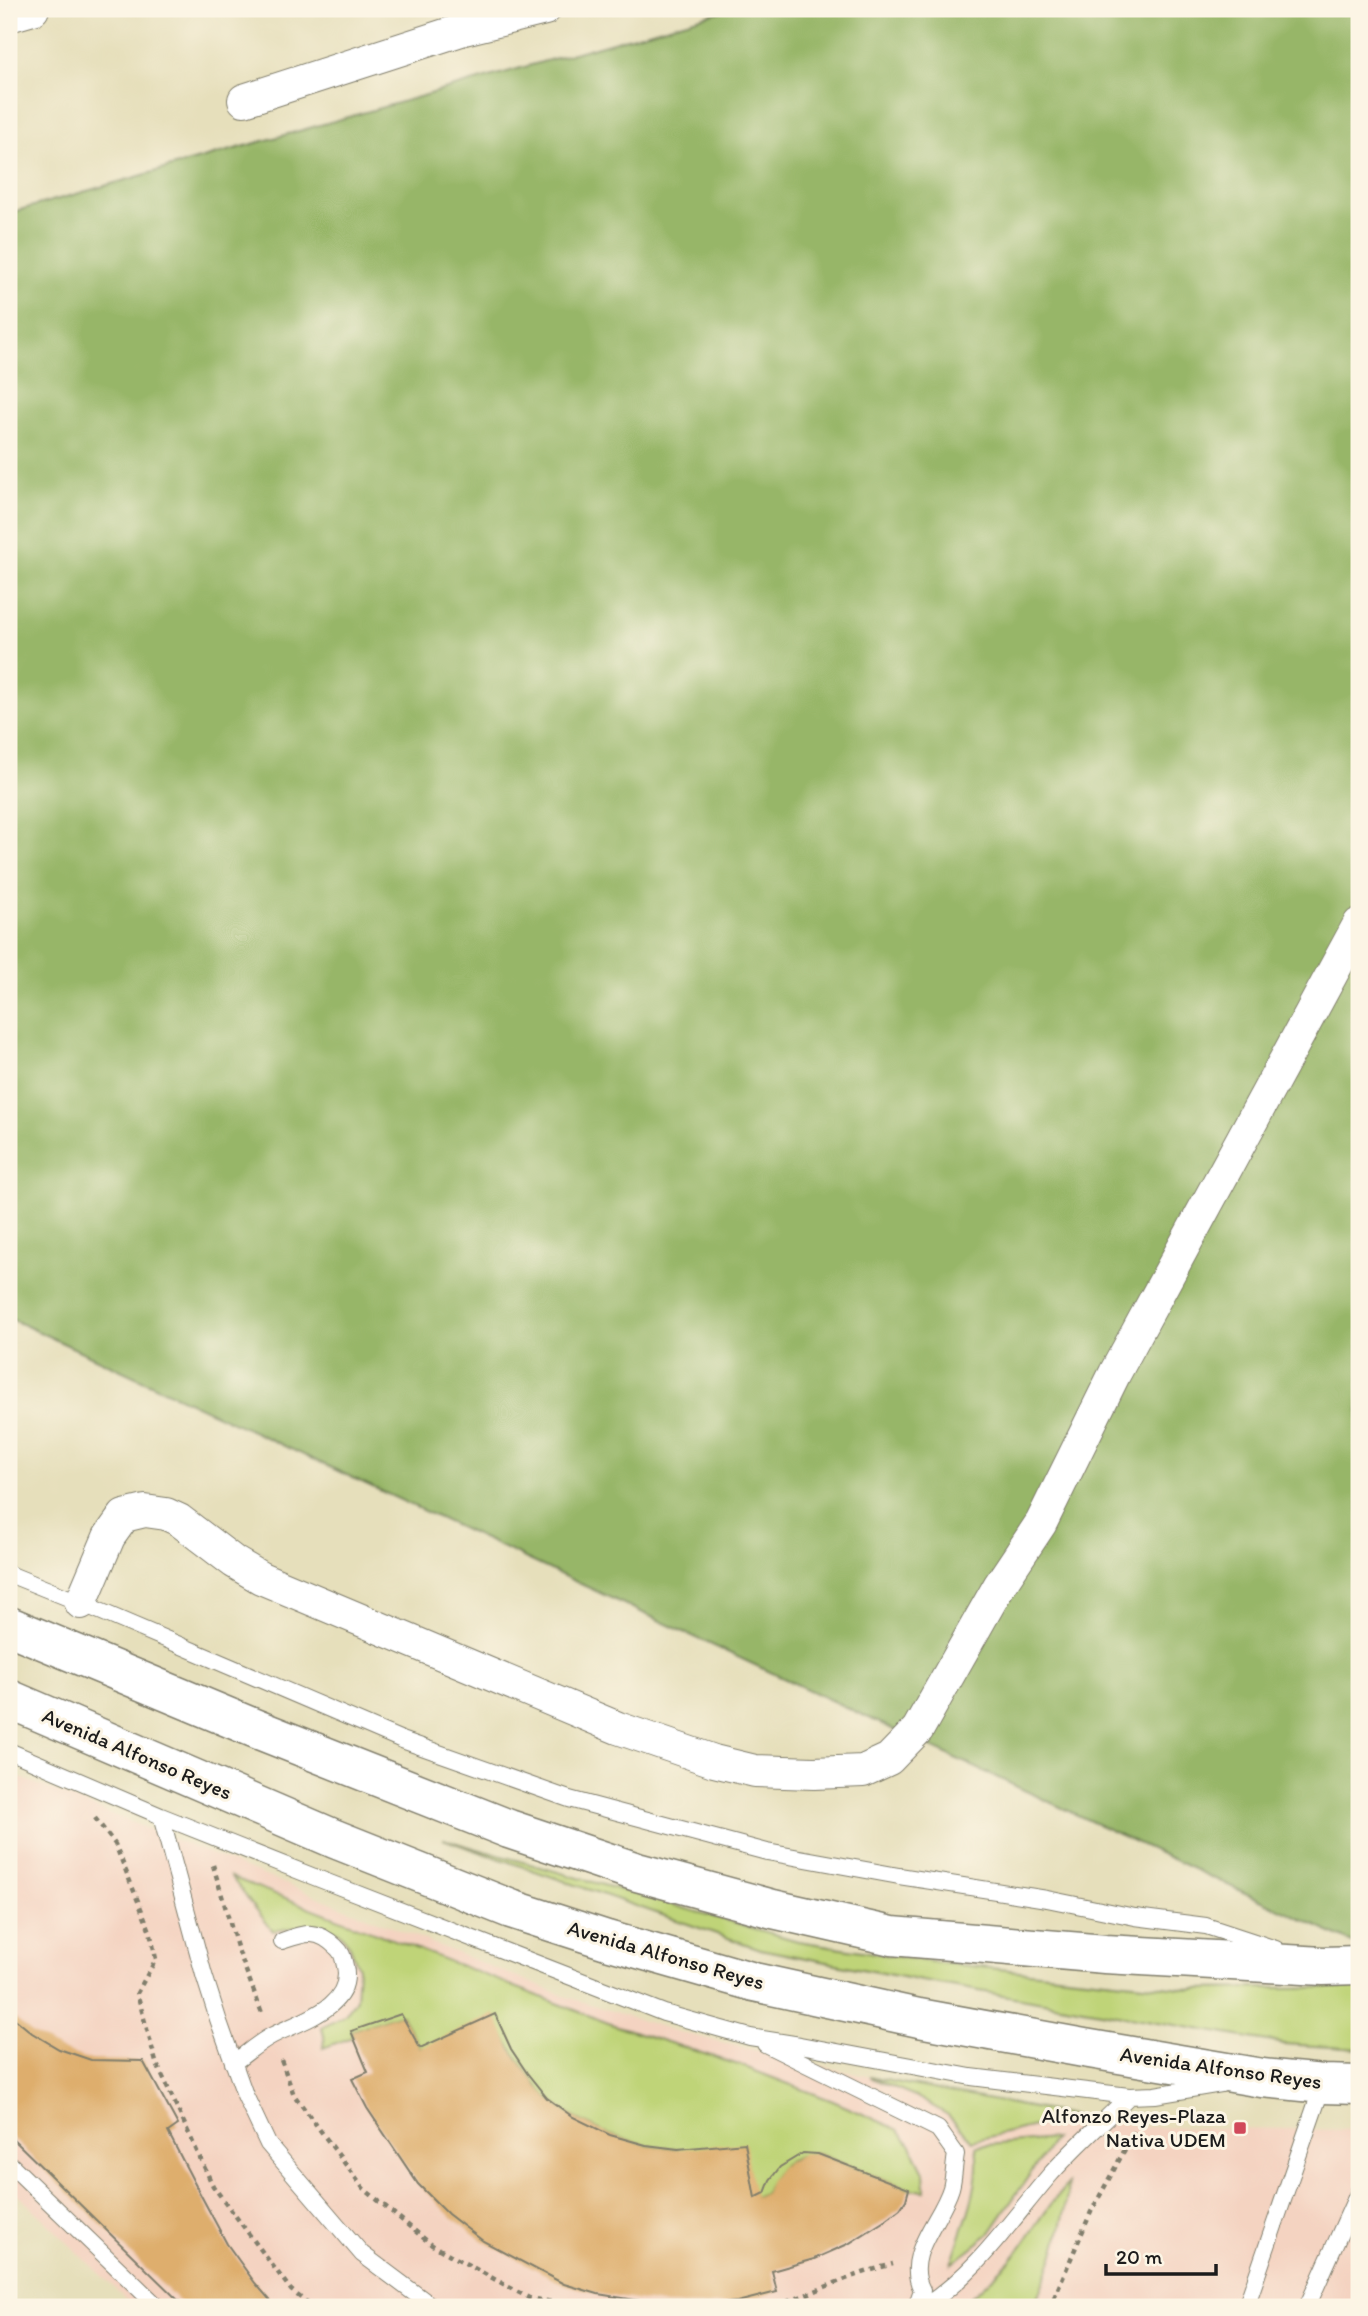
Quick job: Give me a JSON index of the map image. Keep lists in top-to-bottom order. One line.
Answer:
{"streets":{"main road":["Avenida Alfonso Reyes"]},"places":{"transit":["Alfonzo Reyes-Plaza Nativa UDEM"]},"scale_bar":"20 m"}
